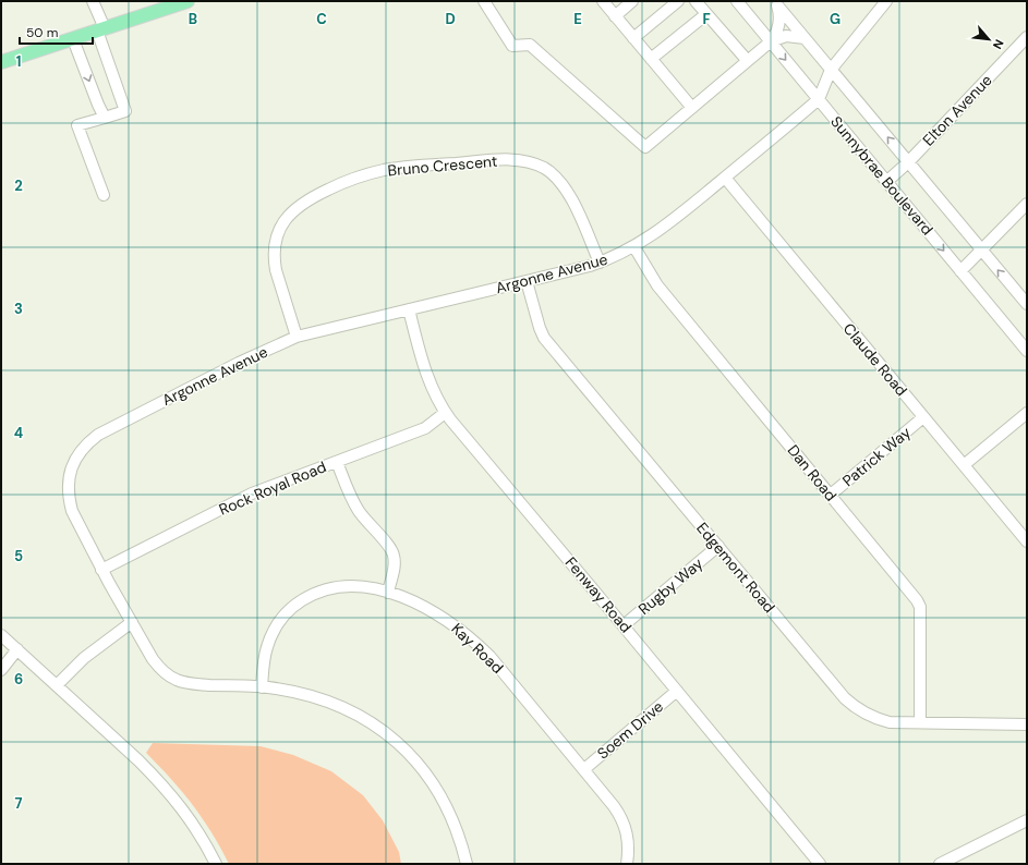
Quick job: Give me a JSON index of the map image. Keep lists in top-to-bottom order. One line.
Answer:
{"streets":{"street":["Elton Avenue","Bruno Crescent","Sunnybrae Boulevard","Argonne Avenue","Claude Road","Patrick Way","Dan Road","Rock Royal Road","Edgemont Road","Rugby Way","Fenway Road","Kay Road","Soem Drive"]},"crossings":[["Elton Avenue","Sunnybrae Boulevard"],["Bruno Crescent","Argonne Avenue"],["Sunnybrae Boulevard","Argonne Avenue"],["Argonne Avenue","Claude Road"],["Argonne Avenue","Dan Road"],["Argonne Avenue","Rock Royal Road"],["Argonne Avenue","Edgemont Road"],["Argonne Avenue","Fenway Road"],["Argonne Avenue","Kay Road"],["Claude Road","Patrick Way"],["Patrick Way","Dan Road"],["Dan Road","Edgemont Road"],["Rock Royal Road","Fenway Road"],["Edgemont Road","Rugby Way"],["Rugby Way","Fenway Road"],["Fenway Road","Soem Drive"],["Kay Road","Soem Drive"]],"scale_bar":"50 m","north":"bottom right","grid":{"columns":["B","C","D","E","F","G"],"rows":["1","2","3","4","5","6","7"]}}
